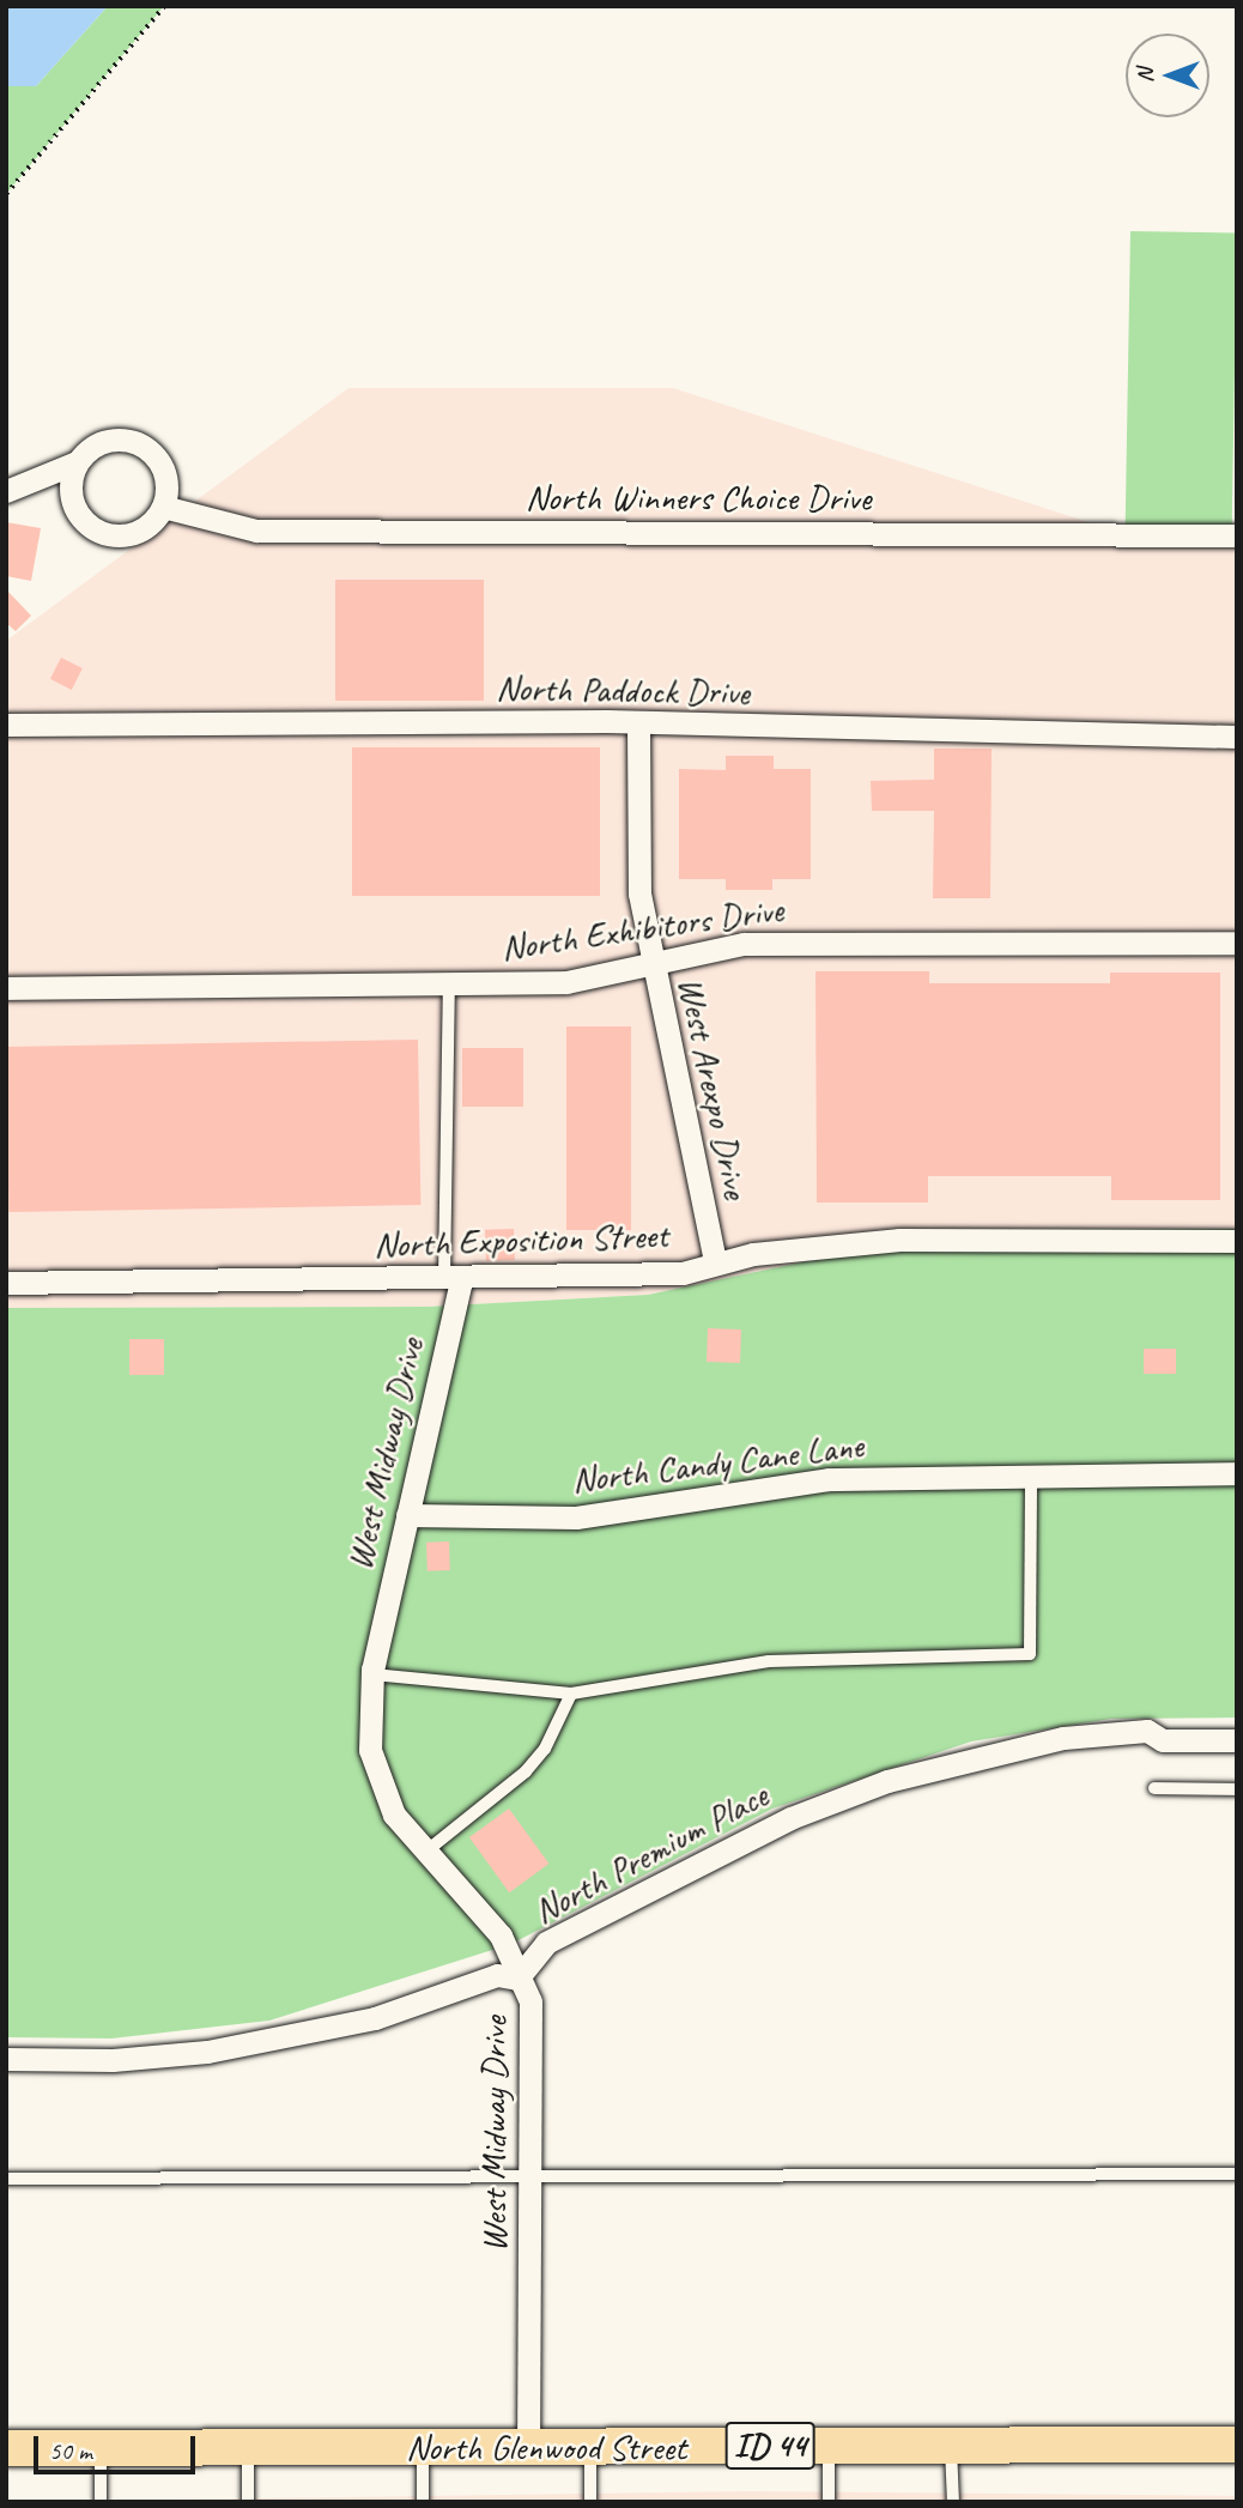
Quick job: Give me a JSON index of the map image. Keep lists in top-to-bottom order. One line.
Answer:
{"streets":{"main road":["ID 44","North Glenwood Street"],"street":["North Winners Choice Drive","North Paddock Drive","North Exhibitors Drive","West Arexpo Drive","North Exposition Street","West Midway Drive","North Candy Cane Lane","North Premium Place"]},"crossings":[["North Paddock Drive","West Arexpo Drive"],["North Exhibitors Drive","West Arexpo Drive"],["West Arexpo Drive","North Exposition Street"],["North Exposition Street","West Midway Drive"],["West Midway Drive","North Candy Cane Lane"],["West Midway Drive","North Premium Place"],["West Midway Drive","North Glenwood Street"]],"scale_bar":"50 m","north":"left"}
